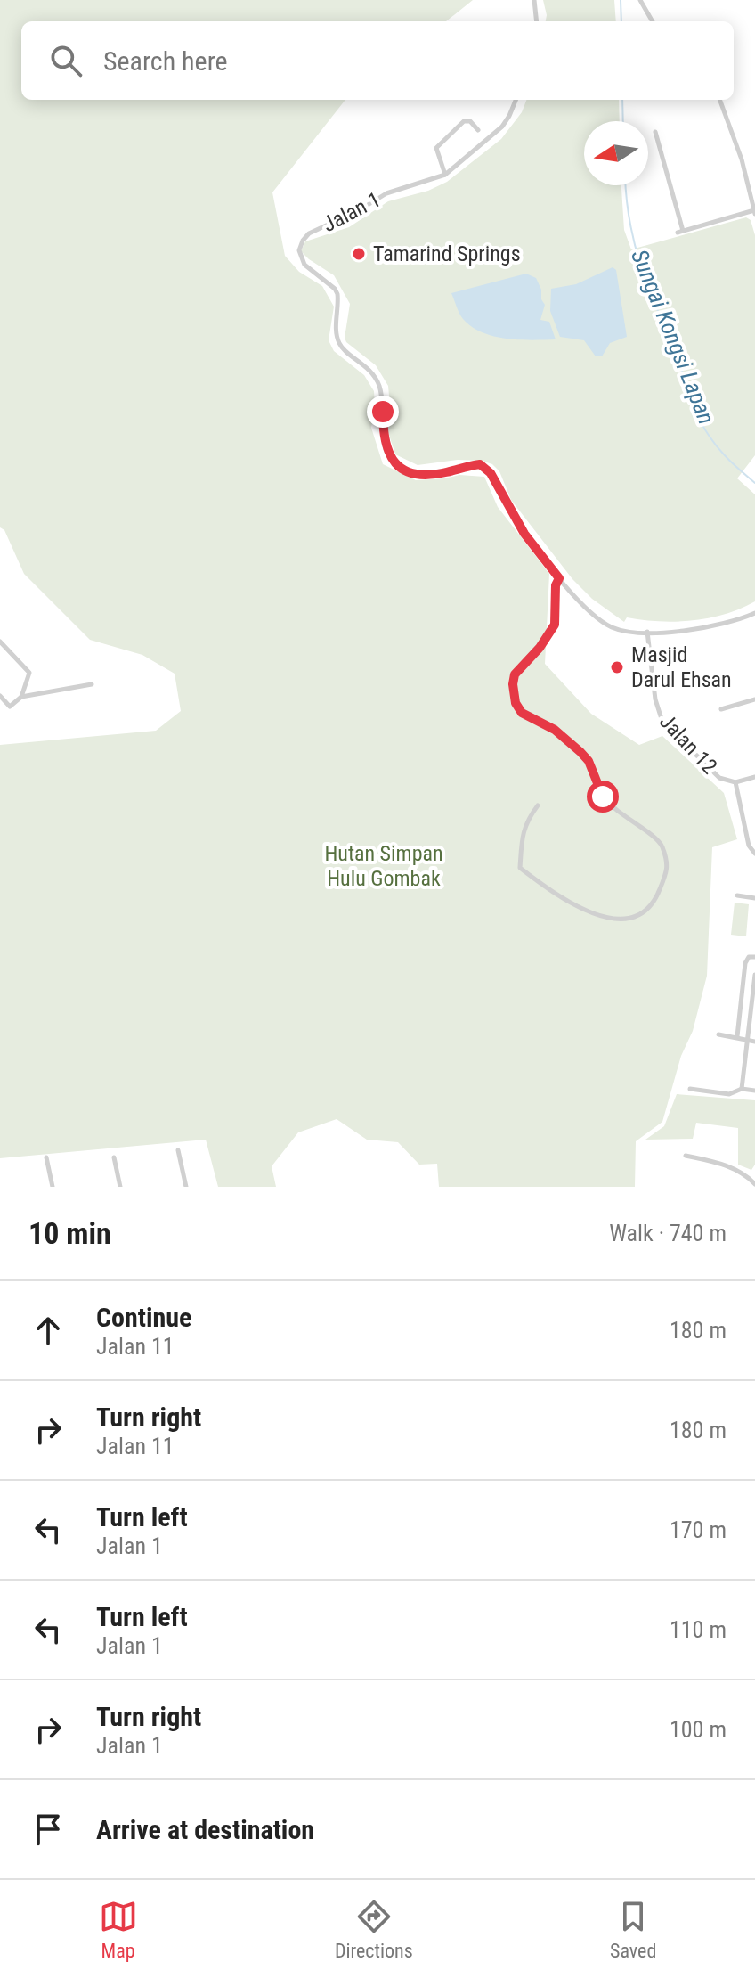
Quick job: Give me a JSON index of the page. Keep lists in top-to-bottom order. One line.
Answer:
{"streets":{"street":["Jalan 1","Jalan 12"]},"crossings":[["Jalan 1","Jalan 12"]],"water":["Sungai Kongsi Lapan"],"parks":["Hutan Simpan Hulu Gombak"],"places":["Tamarind Springs","Masjid Darul Ehsan"],"north":"left","page":{"search":"Search here","heading":["10 min","Walk · 740 m"],"list":[["Continue","Jalan 11","180 m"],["Turn right","Jalan 11","180 m"],["Turn left","Jalan 1","170 m"],["Turn left","Jalan 1","110 m"],["Turn right","Jalan 1","100 m"],"Arrive at destination"],"nav":["Map","Directions","Saved"]}}
